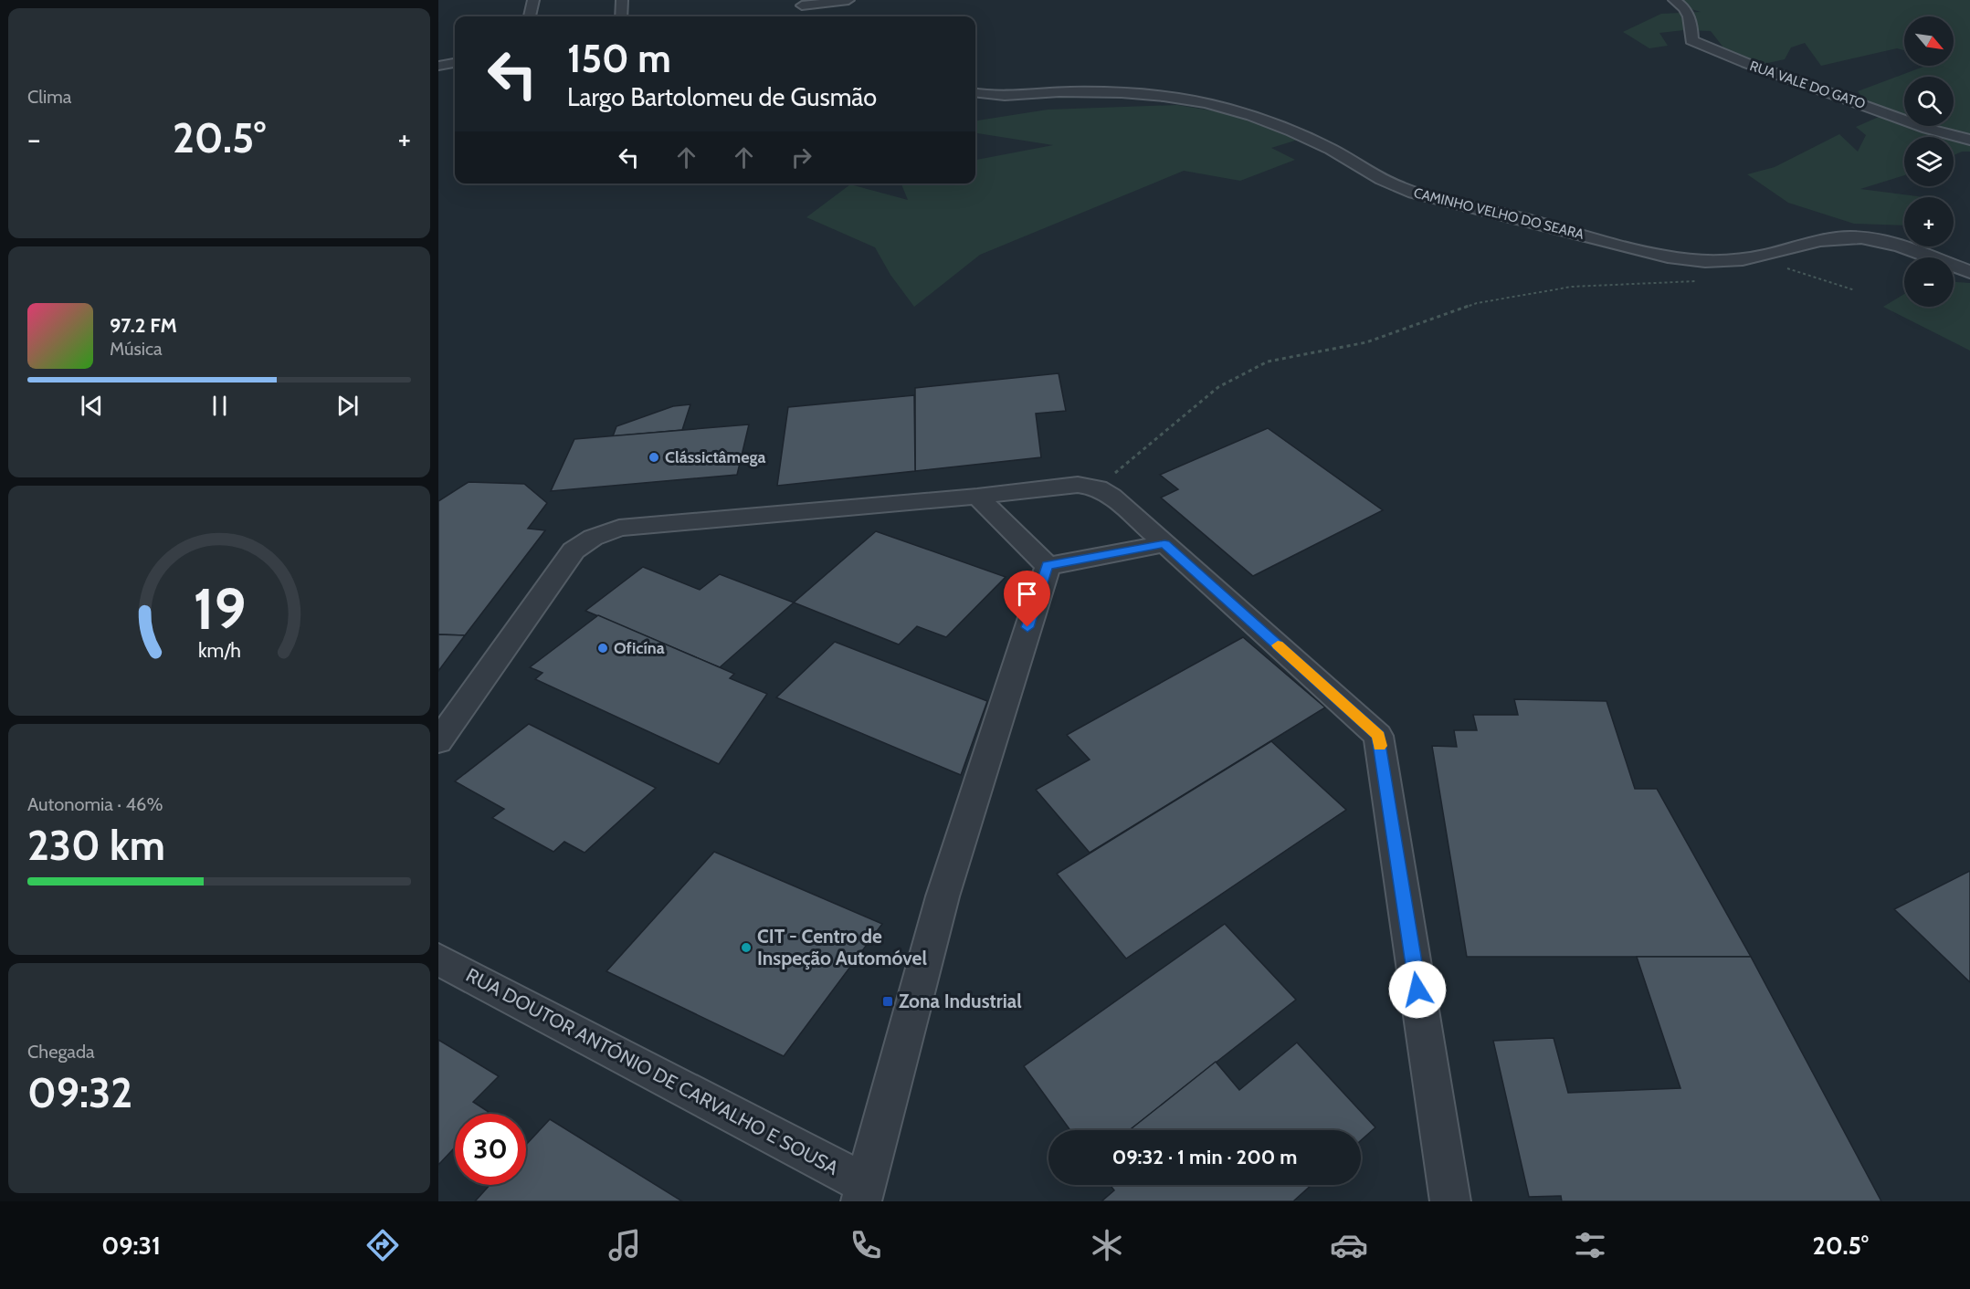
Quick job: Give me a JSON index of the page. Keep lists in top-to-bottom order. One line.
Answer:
{"streets":{"street":["RUA VALE DO GATO","CAMINHO VELHO DO SEARA","RUA DOUTOR ANTÓNIO DE CARVALHO E SOUSA"]},"places":{"other":["Clássictâmega","Oficína","CIT - Centro de Inspeção Automóvel"],"transit":["Zona Industrial"]},"north":"bottom right","page":{"tile":["Clima",["Autonomia · 46%","230 km"],["Chegada","09:32"]],"map_buttons":["+","−"],"turn":["150 m","Largo Bartolomeu de Gusmão"],"heat":["−","20.5°","+"],"song":["97.2 FM","Música"],"limit":"30","trip":"09:32 · 1 min · 200 m","tabs":["09:31","20.5°"],"gauge":["19","km/h"]}}
